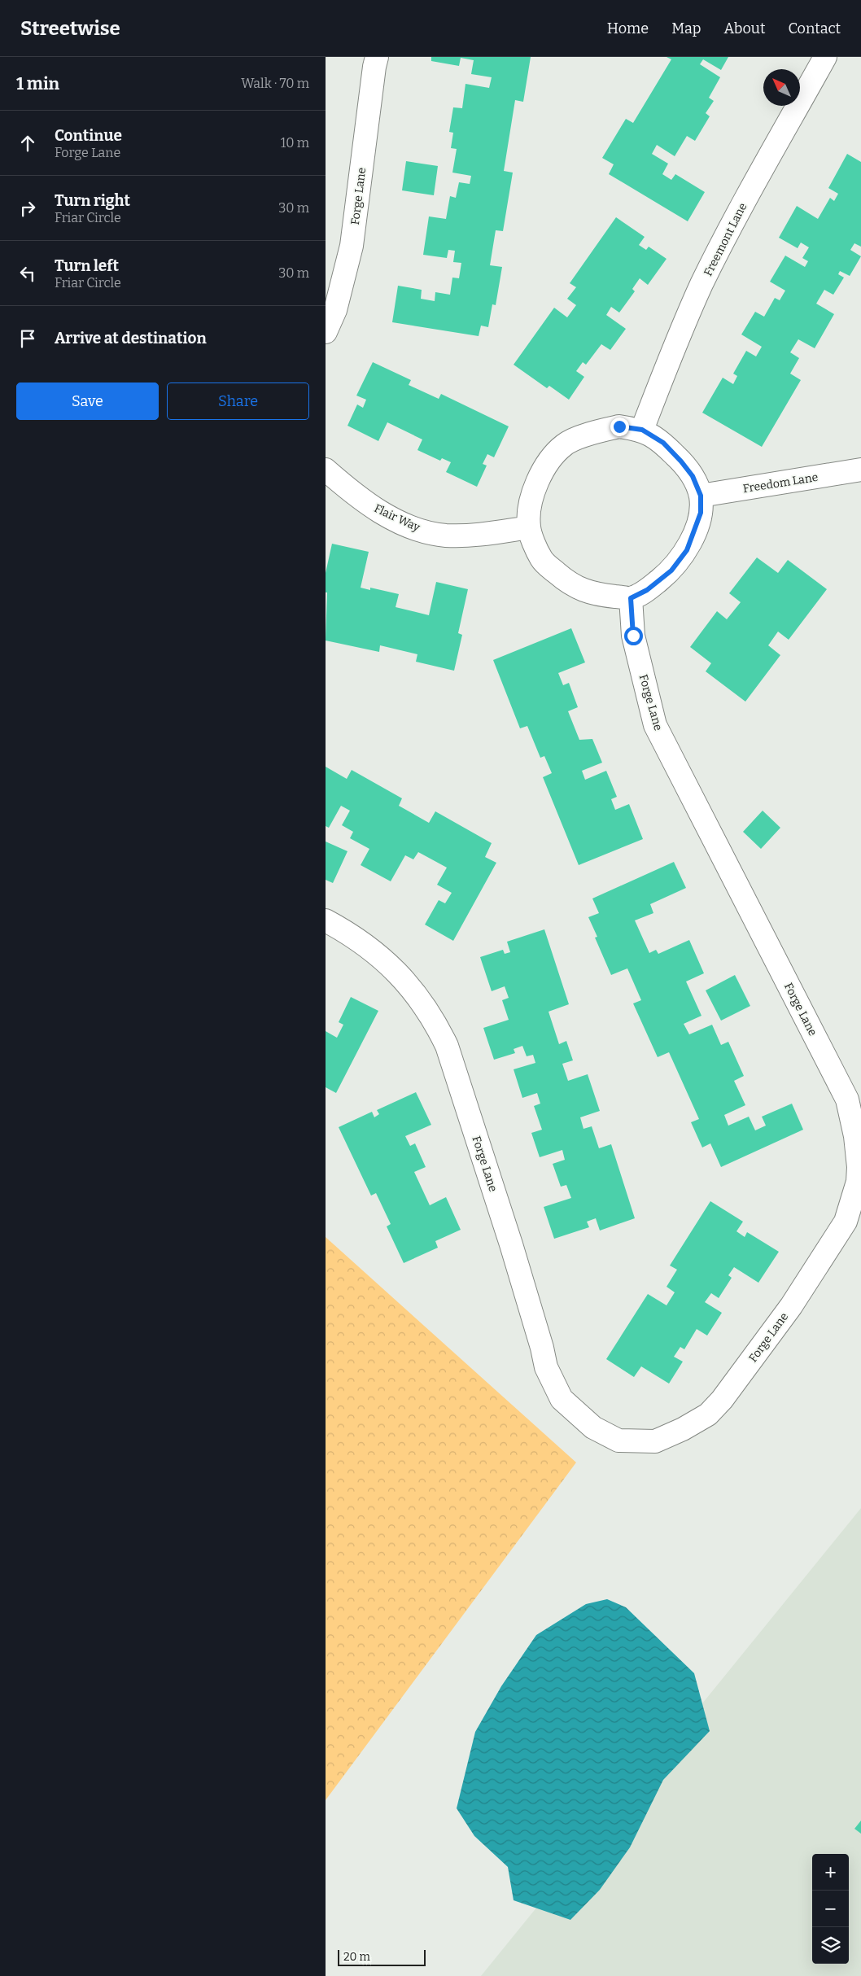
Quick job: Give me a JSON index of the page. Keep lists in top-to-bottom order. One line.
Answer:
{"streets":{"street":["Forge Lane","Freemont Lane","Freedom Lane","Flair Way"]},"scale_bar":"20 m","north":"top left","page":{"header":"Streetwise","nav":["Home","Map","About","Contact"],"heading":["1 min","Walk · 70 m"],"list":[["Continue","Forge Lane","10 m"],["Turn right","Friar Circle","30 m"],["Turn left","Friar Circle","30 m"],"Arrive at destination"],"buttons":["Save","Share"],"map_buttons":["+","−"],"scale":"20 m"}}
